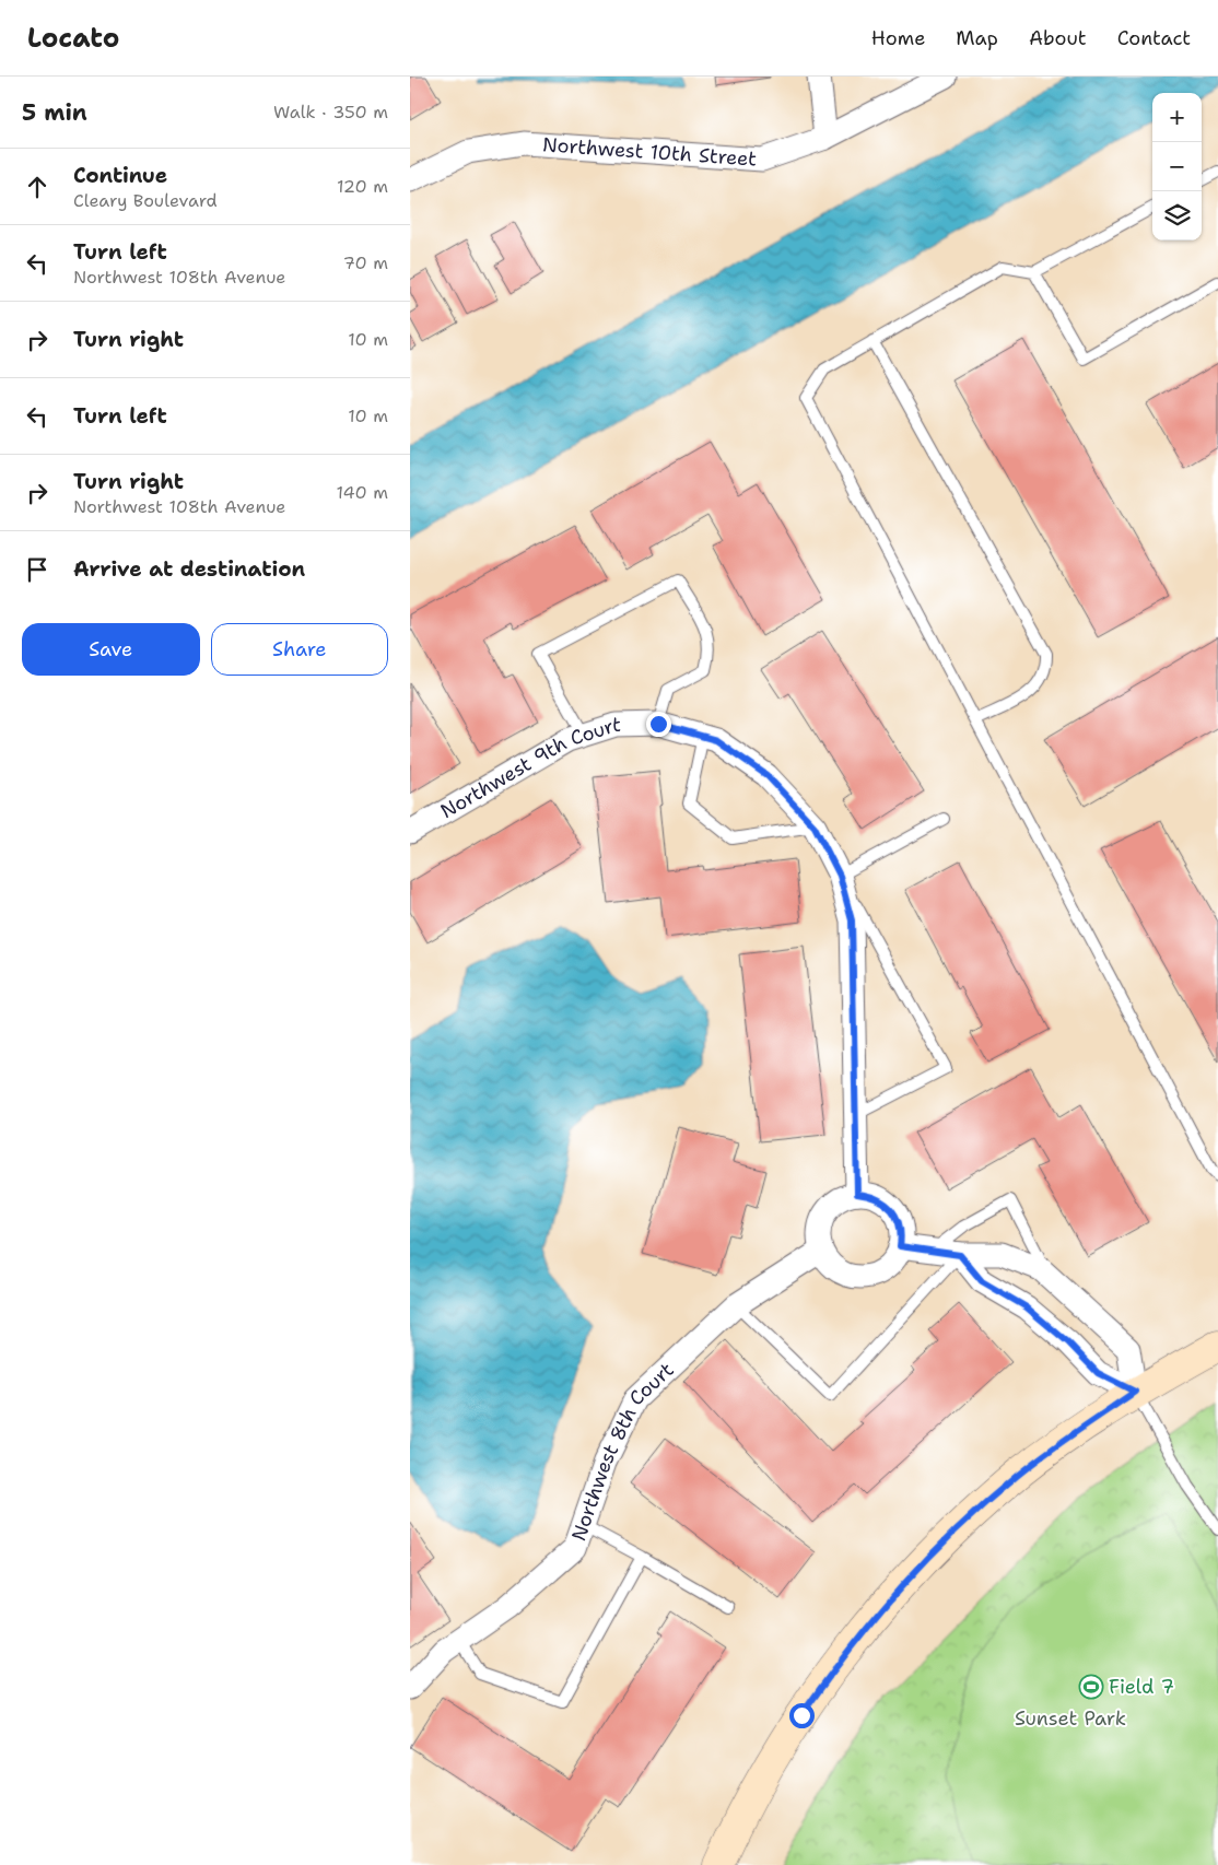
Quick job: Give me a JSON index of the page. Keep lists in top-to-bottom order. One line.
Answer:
{"streets":{"street":["Northwest 10th Street","Northwest 9th Court","Northwest 8th Court"]},"crossings":[["Northwest 9th Court","Northwest 8th Court"]],"parks":["Sunset Park"],"places":{"sports":["Field 7"]},"page":{"header":"Locato","nav":["Home","Map","About","Contact"],"heading":["5 min","Walk · 350 m"],"map_buttons":["+","−"],"list":[["Continue","Cleary Boulevard","120 m"],["Turn left","Northwest 108th Avenue","70 m"],["Turn right","10 m"],["Turn left","10 m"],["Turn right","Northwest 108th Avenue","140 m"],"Arrive at destination"],"buttons":["Save","Share"]}}
